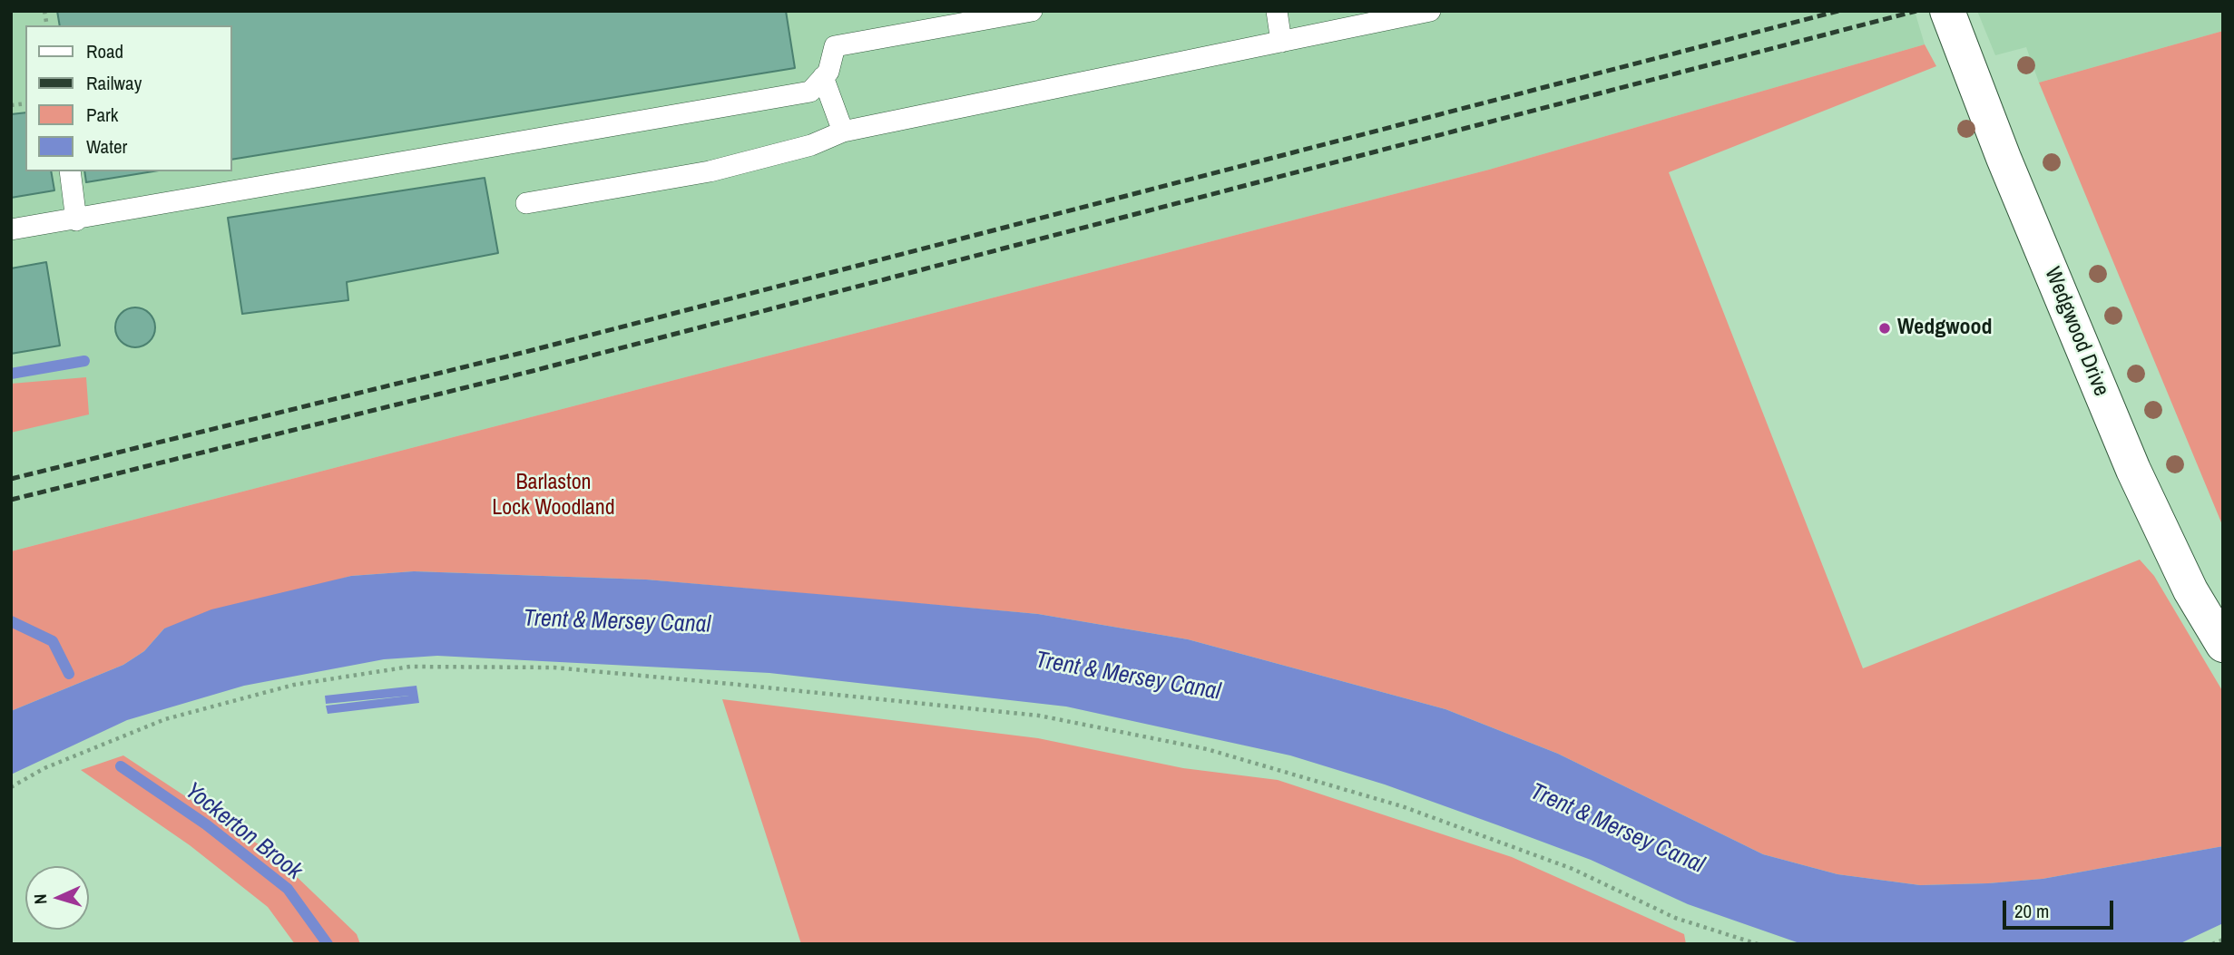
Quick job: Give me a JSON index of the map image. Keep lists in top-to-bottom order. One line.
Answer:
{"streets":{"street":["Wedgwood Drive"]},"water":["Trent & Mersey Canal","Yockerton Brook"],"parks":["Barlaston Lock Woodland"],"places":["Wedgwood"],"legend":["Road","Railway","Park","Water"],"scale_bar":"20 m","north":"left"}
